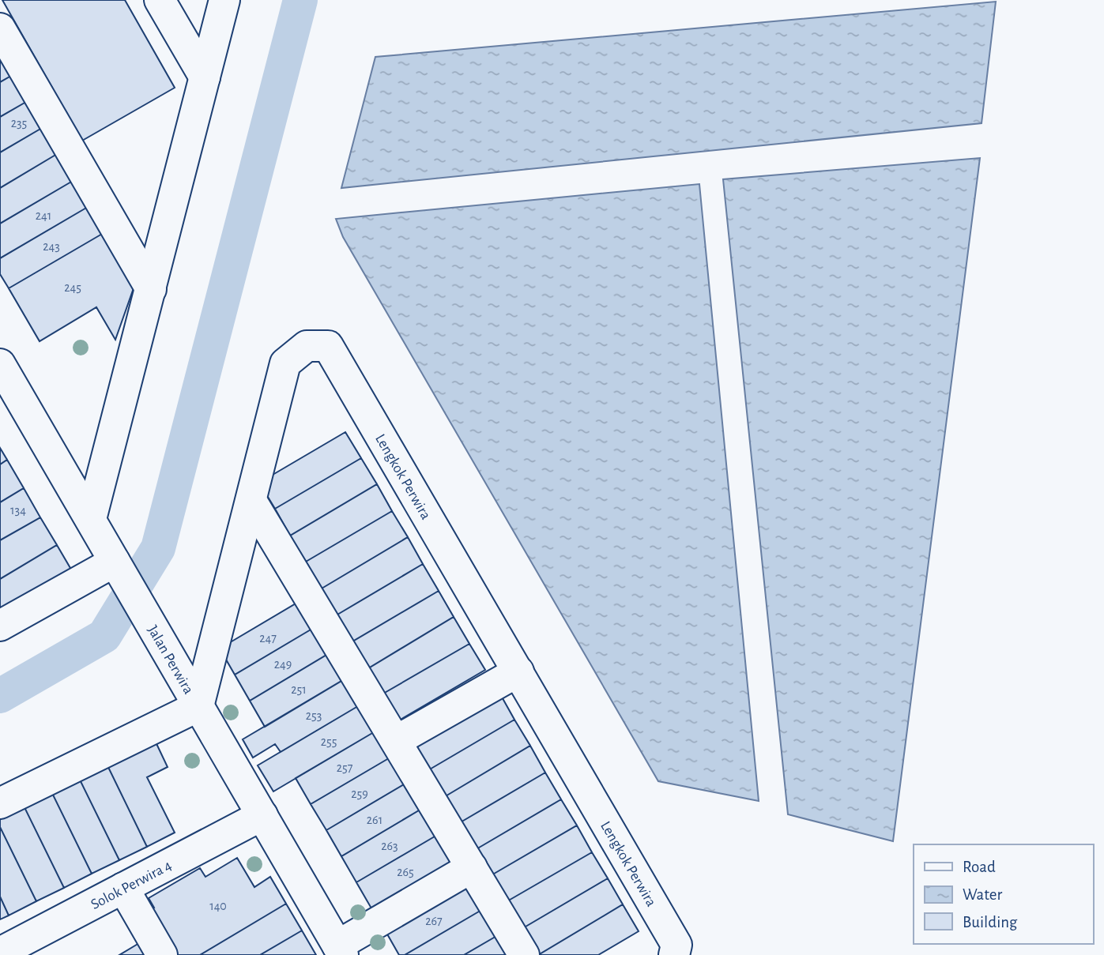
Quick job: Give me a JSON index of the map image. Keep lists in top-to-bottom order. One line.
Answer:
{"streets":{"street":["Lengkok Perwira","Jalan Perwira","Solok Perwira 4"]},"crossings":[["Lengkok Perwira","Jalan Perwira"],["Jalan Perwira","Solok Perwira 4"]],"house_numbers":["235","241","243","245","134","247","249","251","253","255","257","259","261","263","265","140","267"],"legend":["Road","Water","Building"]}
